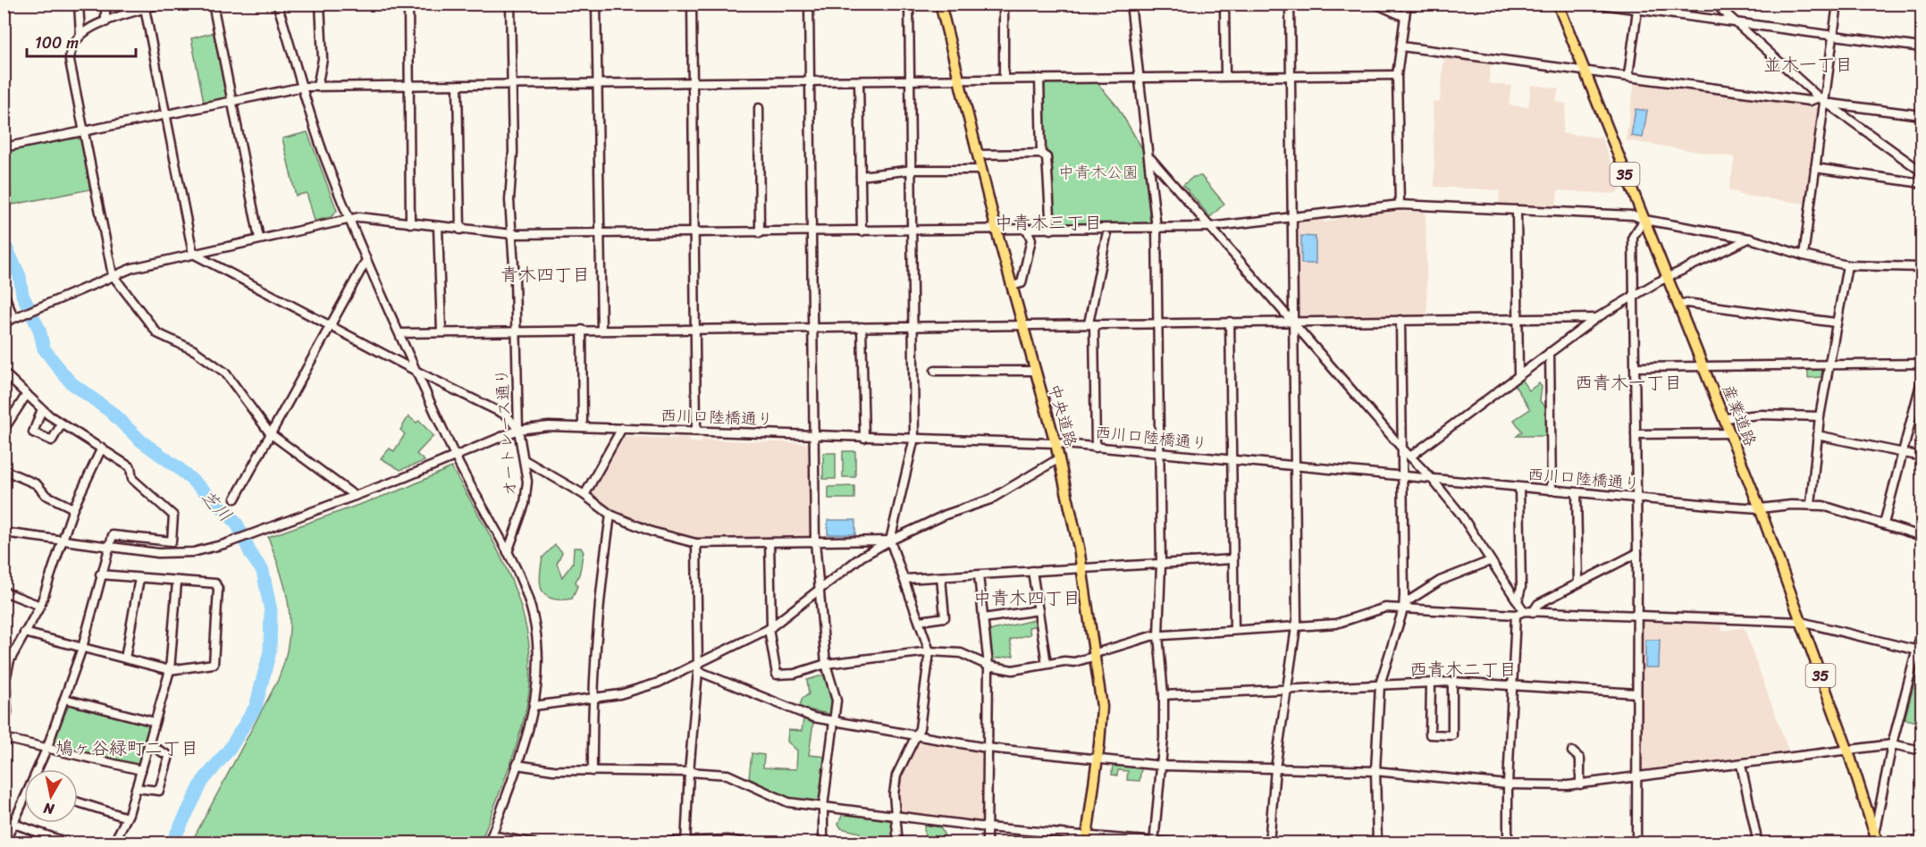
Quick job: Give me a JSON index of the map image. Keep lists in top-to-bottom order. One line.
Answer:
{"streets":{"main road":["35","中央道路","産業道路"],"street":["西川口陸橋通り","オートレース通り"]},"crossings":[["中央道路","西川口陸橋通り"],["産業道路","西川口陸橋通り"],["西川口陸橋通り","オートレース通り"]],"districts":["並木一丁目","中青木三丁目","青木四丁目","西青木一丁目","中青木四丁目","西青木二丁目","鳩ヶ谷緑町二丁目"],"water":["芝川"],"parks":["中青木公園"],"scale_bar":"100 m","north":"bottom"}
